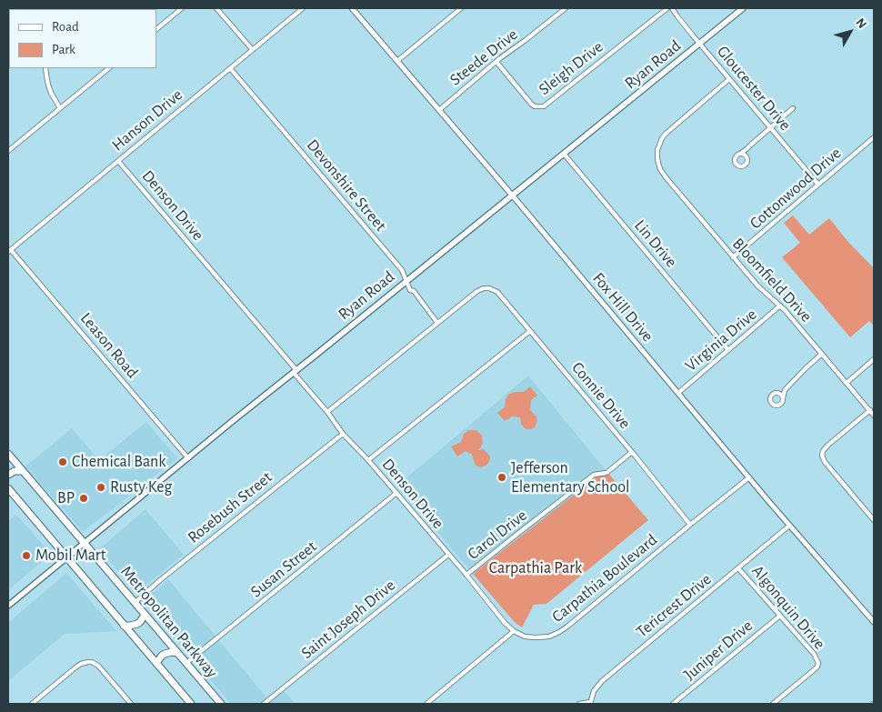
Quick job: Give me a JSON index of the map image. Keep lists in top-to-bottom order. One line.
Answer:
{"streets":{"main road":["Ryan Road","Metropolitan Parkway"],"street":["Steede Drive","Sleigh Drive","Gloucester Drive","Hanson Drive","Devonshire Street","Cottonwood Drive","Denson Drive","Lin Drive","Bloomfield Drive","Fox Hill Drive","Virginia Drive","Leason Road","Connie Drive","Rosebush Street","Carol Drive","Susan Street","Carpathia Boulevard","Tericrest Drive","Algonquin Drive","Saint Joseph Drive","Juniper Drive"]},"crossings":[["Steede Drive","Sleigh Drive"],["Steede Drive","Fox Hill Drive"],["Ryan Road","Gloucester Drive"],["Ryan Road","Devonshire Street"],["Ryan Road","Denson Drive"],["Ryan Road","Lin Drive"],["Ryan Road","Fox Hill Drive"],["Ryan Road","Leason Road"],["Ryan Road","Metropolitan Parkway"],["Gloucester Drive","Cottonwood Drive"],["Gloucester Drive","Bloomfield Drive"],["Hanson Drive","Devonshire Street"],["Hanson Drive","Denson Drive"],["Hanson Drive","Leason Road"],["Devonshire Street","Connie Drive"],["Cottonwood Drive","Bloomfield Drive"],["Denson Drive","Rosebush Street"],["Denson Drive","Carol Drive"],["Denson Drive","Susan Street"],["Denson Drive","Carpathia Boulevard"],["Denson Drive","Saint Joseph Drive"],["Lin Drive","Virginia Drive"],["Bloomfield Drive","Virginia Drive"],["Fox Hill Drive","Virginia Drive"],["Fox Hill Drive","Carpathia Boulevard"],["Fox Hill Drive","Tericrest Drive"],["Connie Drive","Carol Drive"],["Connie Drive","Carpathia Boulevard"],["Rosebush Street","Metropolitan Parkway"],["Susan Street","Metropolitan Parkway"],["Tericrest Drive","Algonquin Drive"],["Algonquin Drive","Juniper Drive"]],"parks":["Carpathia Park"],"places":["Chemical Bank","Jefferson Elementary School","Rusty Keg","BP","Mobil Mart"],"legend":["Road","Park"],"north":"top right"}
